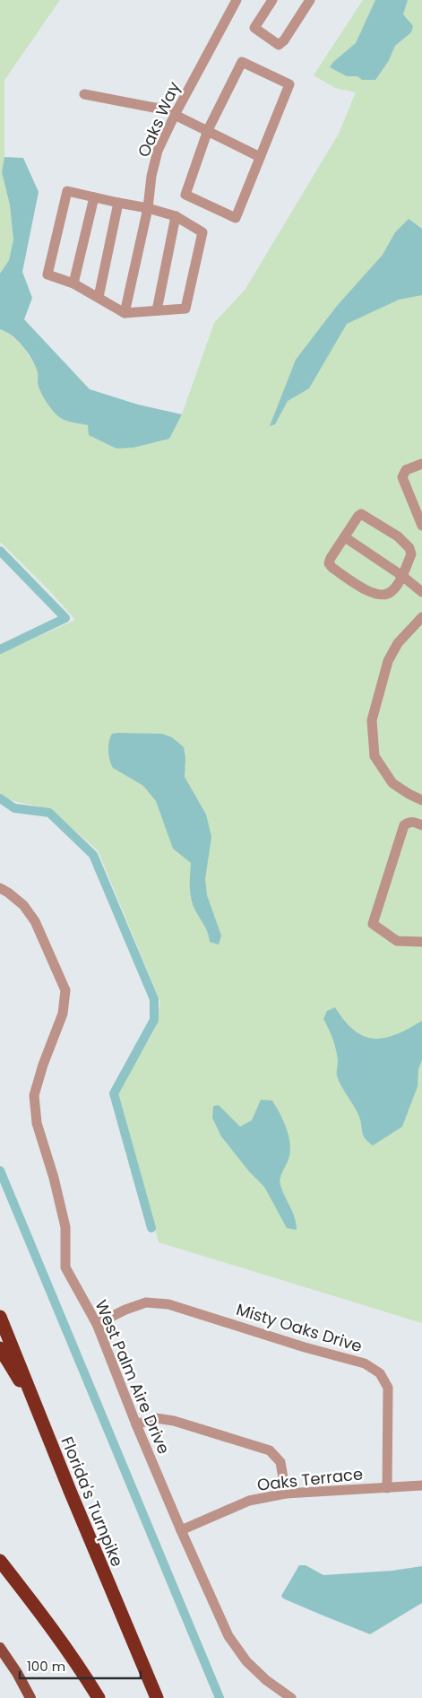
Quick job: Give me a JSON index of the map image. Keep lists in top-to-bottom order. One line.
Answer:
{"streets":{"highway":["Florida's Turnpike"],"street":["Oaks Way","Misty Oaks Drive","West Palm Aire Drive","Oaks Terrace"]},"crossings":[["Misty Oaks Drive","West Palm Aire Drive"],["Misty Oaks Drive","Oaks Terrace"],["West Palm Aire Drive","Oaks Terrace"]],"scale_bar":"100 m"}
